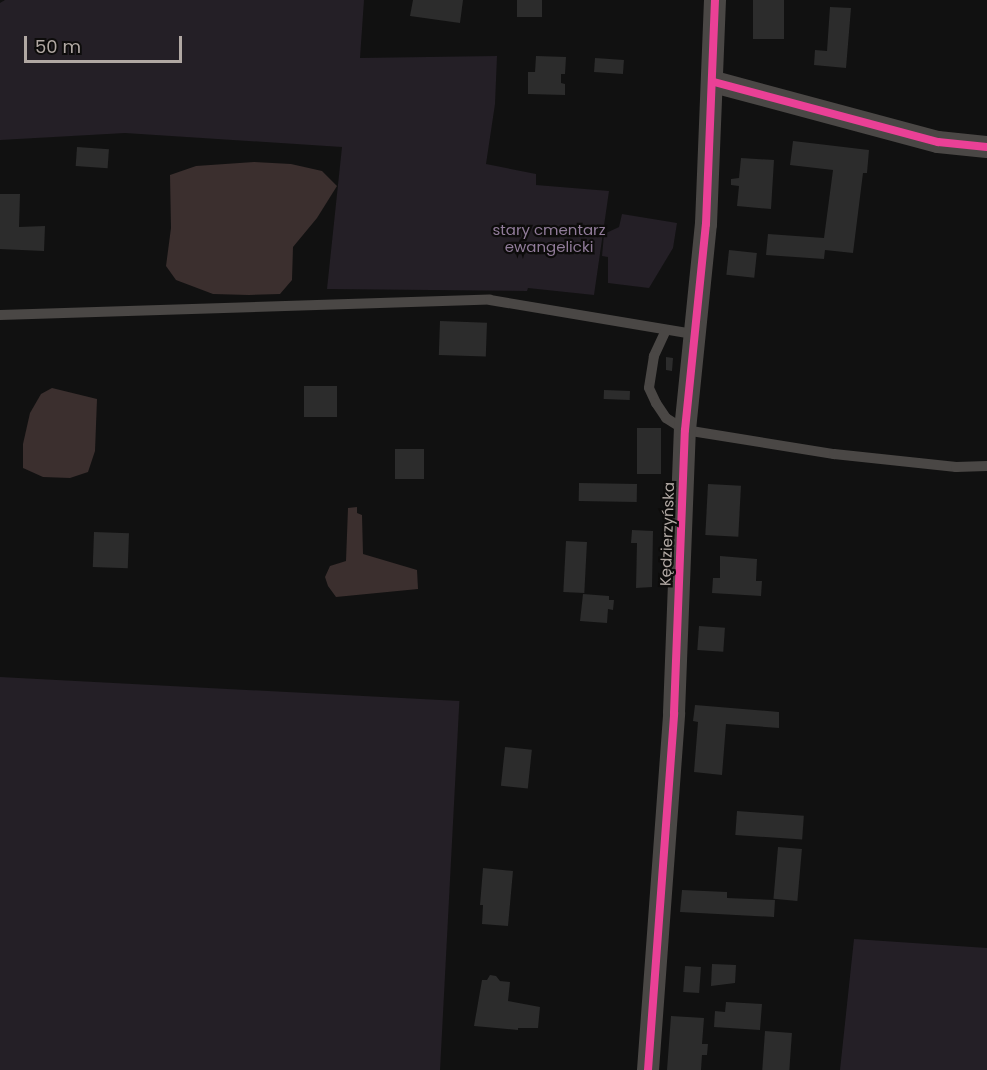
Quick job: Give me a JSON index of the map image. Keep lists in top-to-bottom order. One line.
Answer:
{"streets":{"street":["Kędzierzyńska"]},"parks":["stary cmentarz ewangelicki"],"scale_bar":"50 m"}
